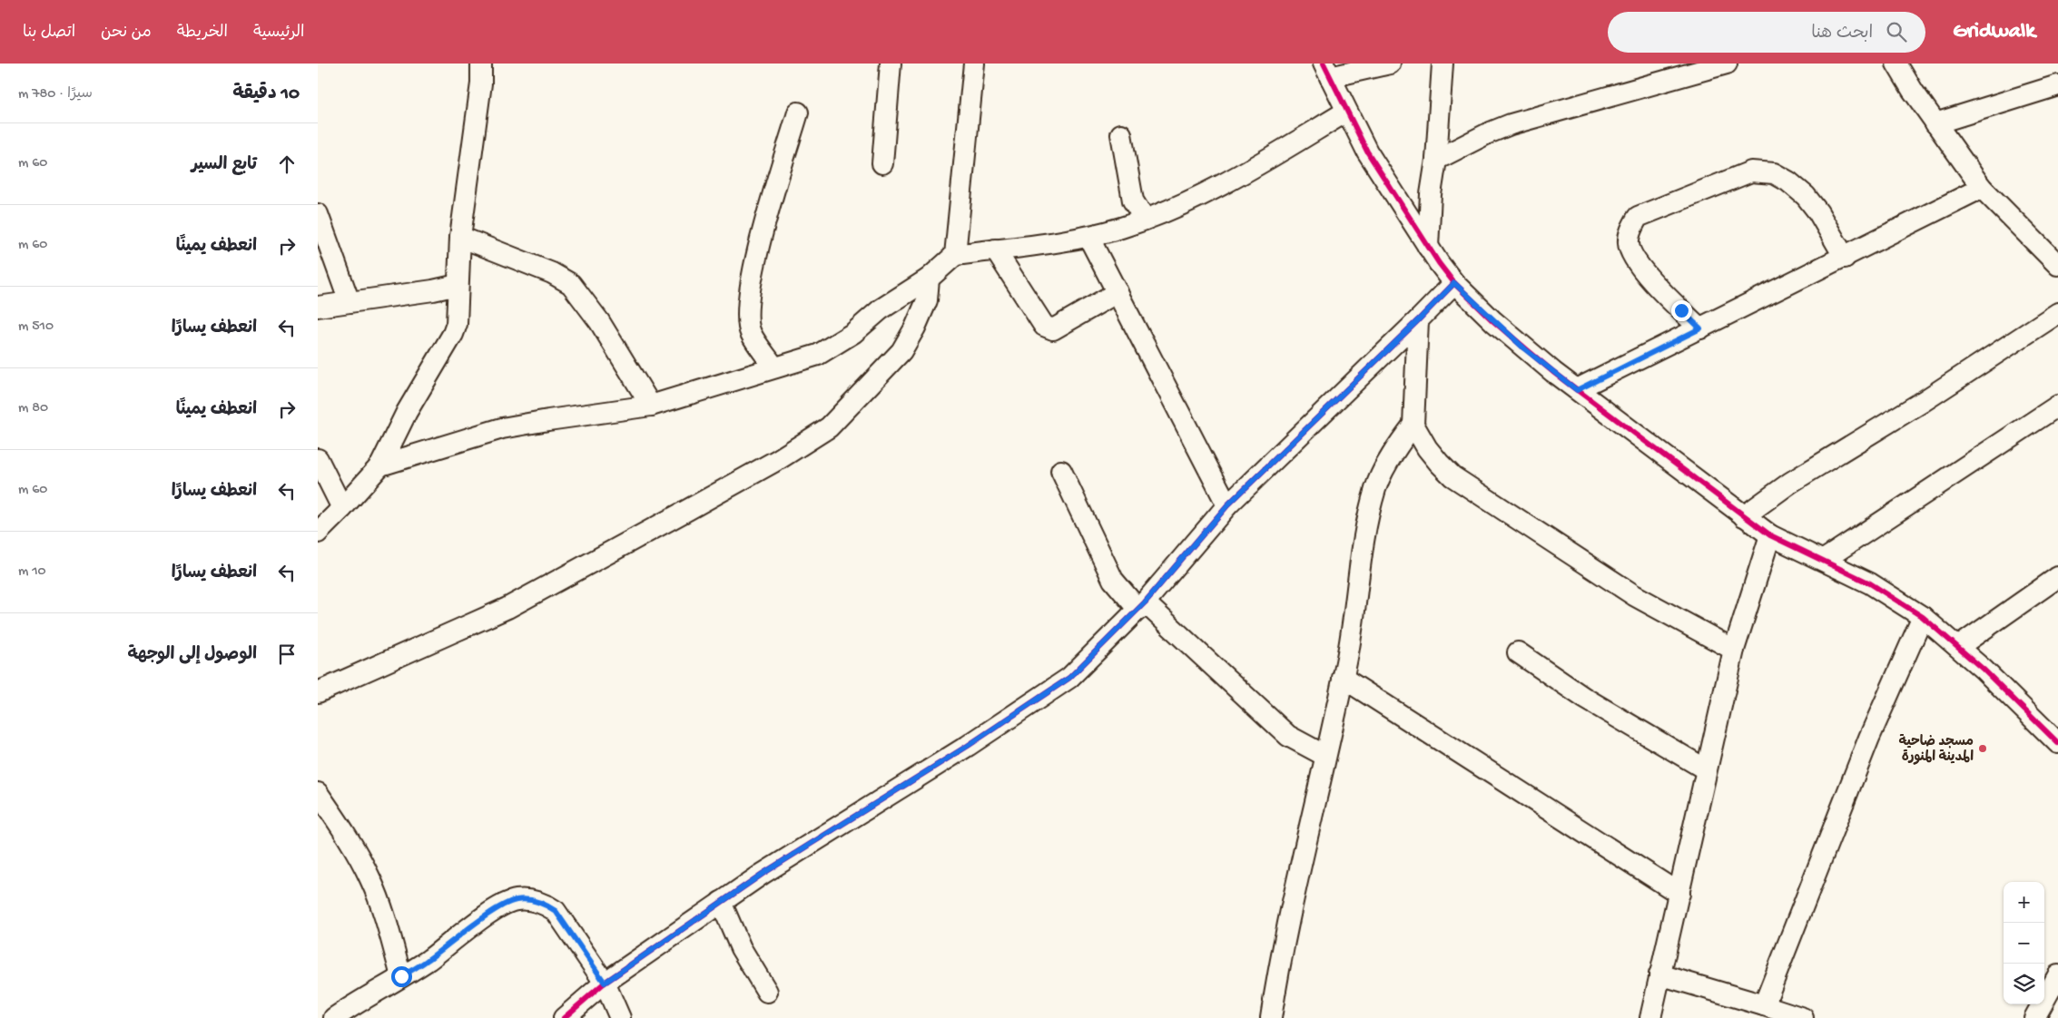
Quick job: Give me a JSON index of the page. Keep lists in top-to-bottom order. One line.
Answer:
{"places":["مسجد ضاحية المدينة المنورة"],"page":{"header":"Gridwalk","search":"ابحث هنا","nav":["الرئيسية","الخريطة","من نحن","اتصل بنا"],"heading":["10 دقيقة","سيرًا · 780 m"],"list":[["تابع السير","60 m"],["انعطف يمينًا","60 m"],["انعطف يسارًا","510 m"],["انعطف يمينًا","80 m"],["انعطف يسارًا","60 m"],["انعطف يسارًا","10 m"],"الوصول إلى الوجهة"],"map_buttons":["+","−"]}}
